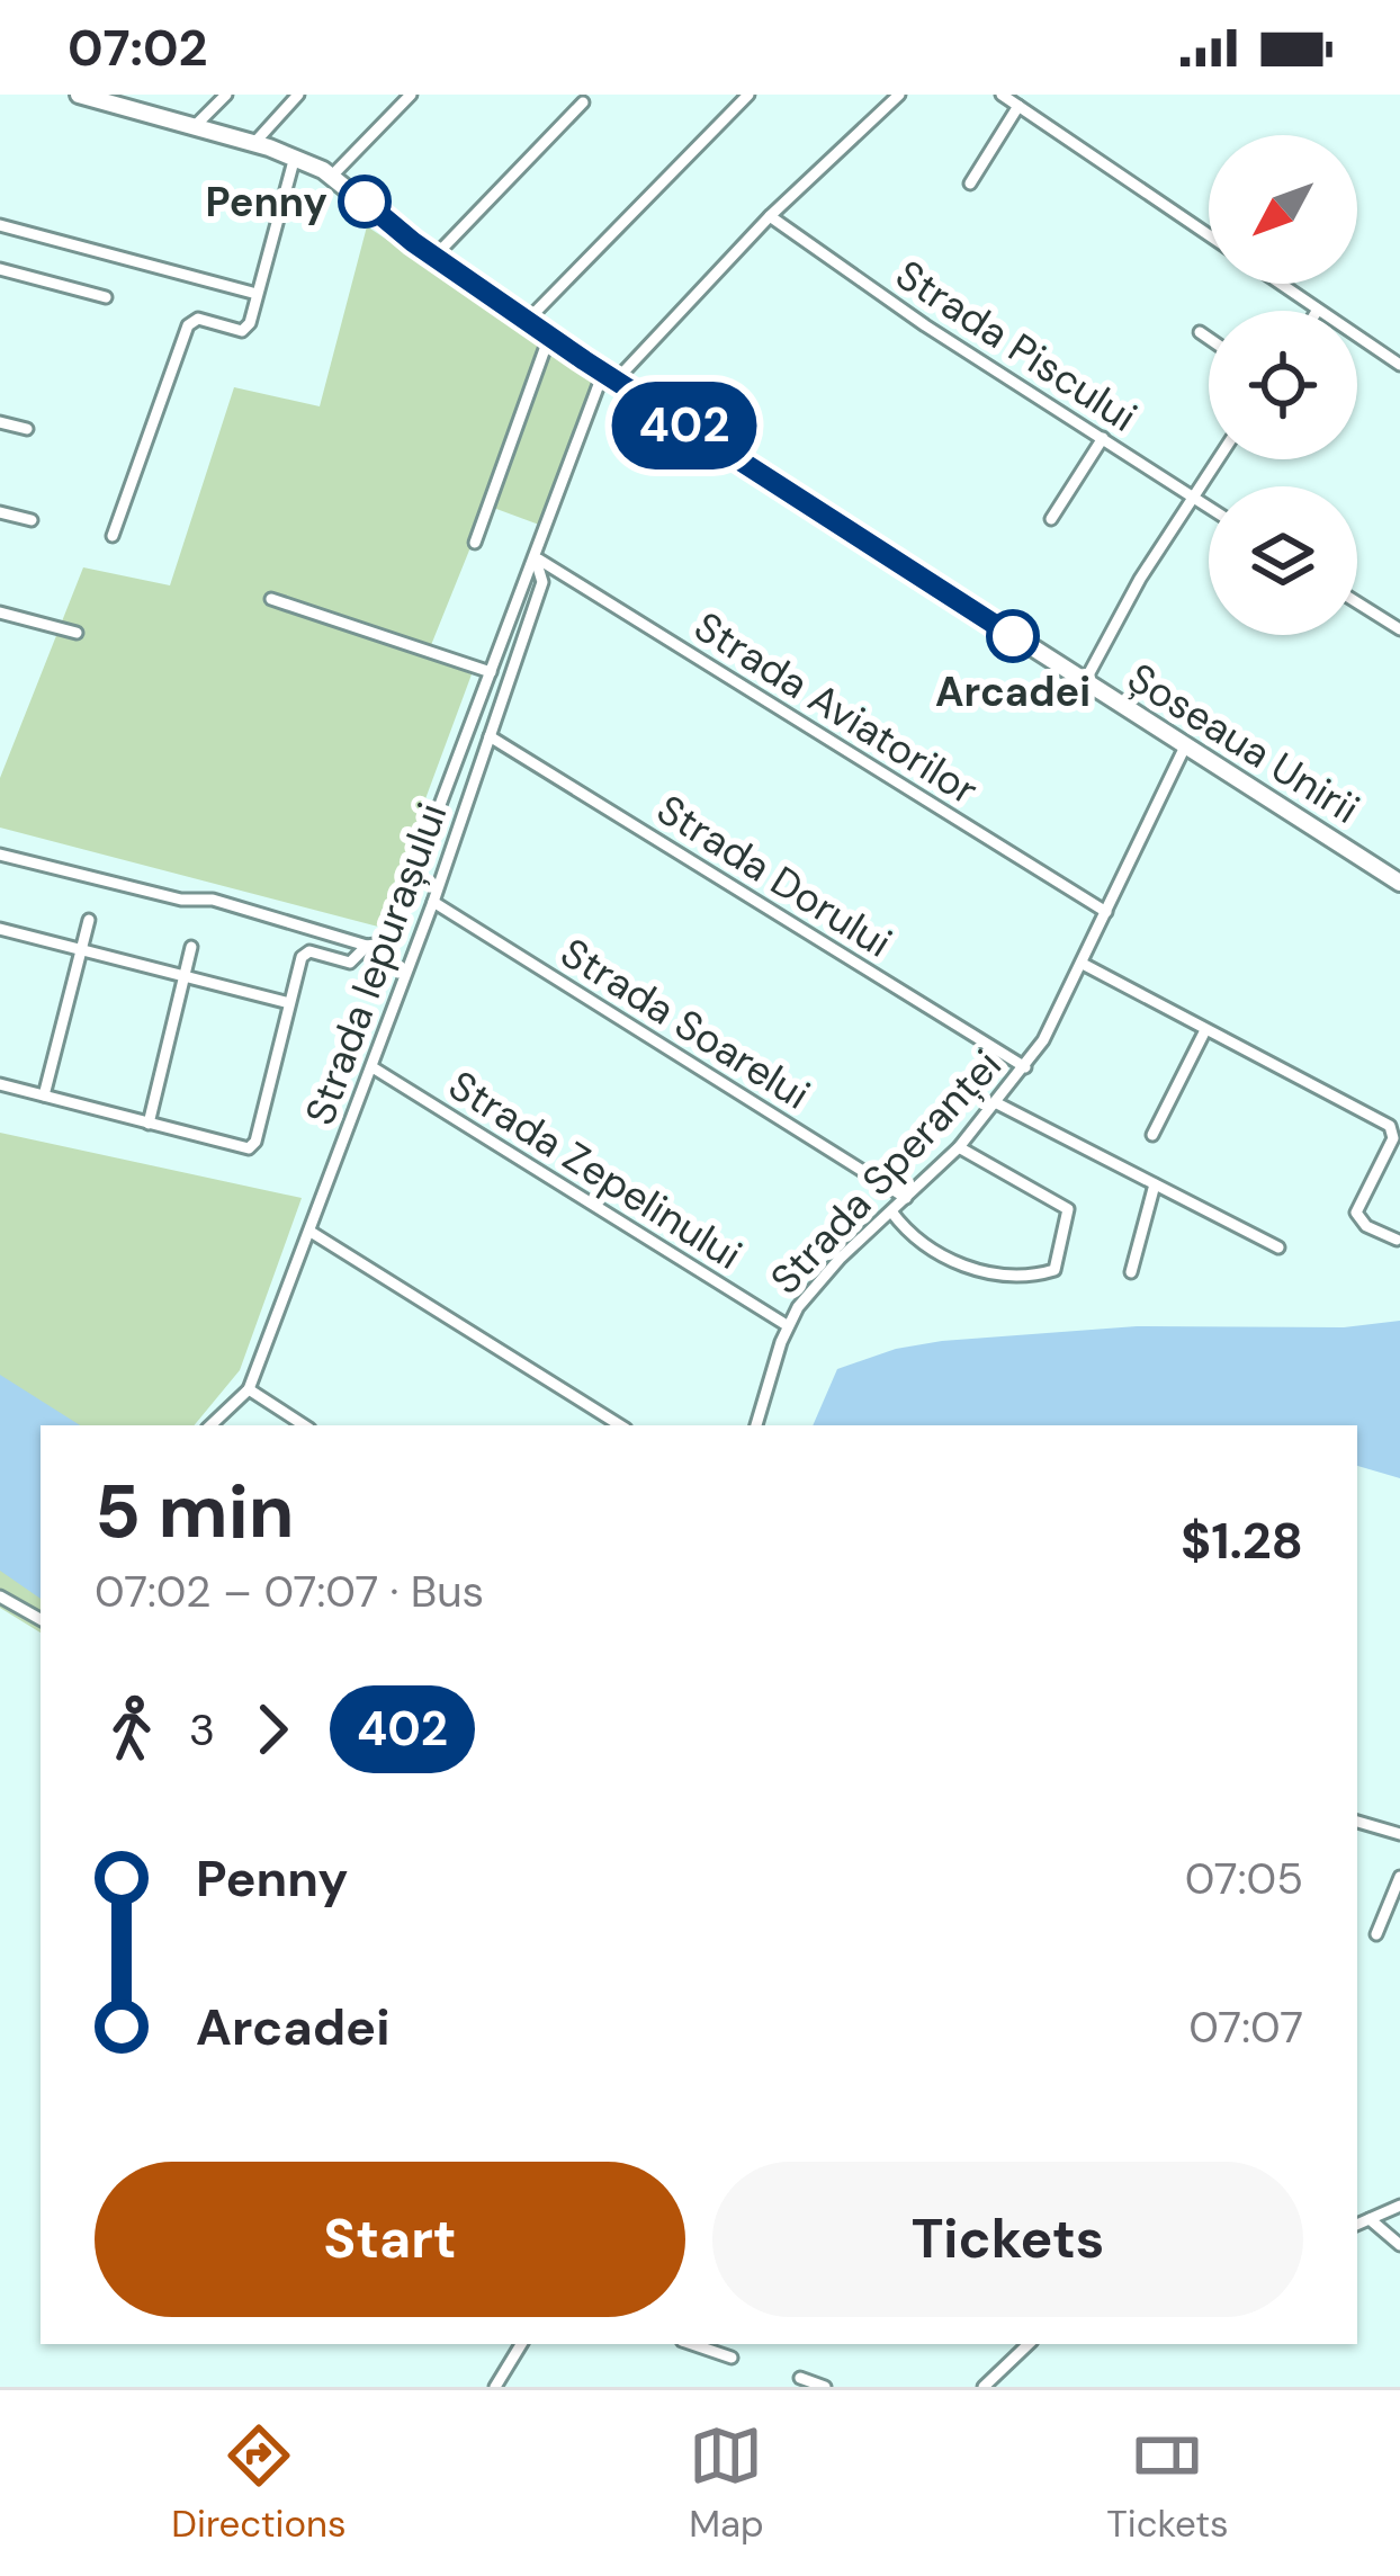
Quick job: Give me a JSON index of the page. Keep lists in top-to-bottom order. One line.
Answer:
{"streets":{"main road":["Șoseaua Unirii"],"street":["Strada Piscului","Strada Aviatorilor","Strada Dorului","Strada Iepurașului","Strada Soarelui","Strada Zepelinului","Strada Speranței"]},"crossings":[["Strada Aviatorilor","Strada Iepurașului"],["Strada Aviatorilor","Strada Speranței"],["Șoseaua Unirii","Strada Iepurașului"],["Șoseaua Unirii","Strada Speranței"],["Strada Dorului","Strada Iepurașului"],["Strada Dorului","Strada Speranței"],["Strada Iepurașului","Strada Soarelui"],["Strada Iepurașului","Strada Zepelinului"],["Strada Soarelui","Strada Speranței"],["Strada Zepelinului","Strada Speranței"]],"places":["Penny","Arcadei"],"lines":["bus line 402"],"north":"bottom left","page":{"status":"07:02","on_map":"402","heading":["5 min","07:02 – 07:07 · Bus","$1.28"],"legs":["3","402"],"list":[{"name":"Penny","value":"07:05"},{"name":"Arcadei","value":"07:07"}],"buttons":["Start","Tickets"],"tabs":["Directions","Map","Tickets"]}}
